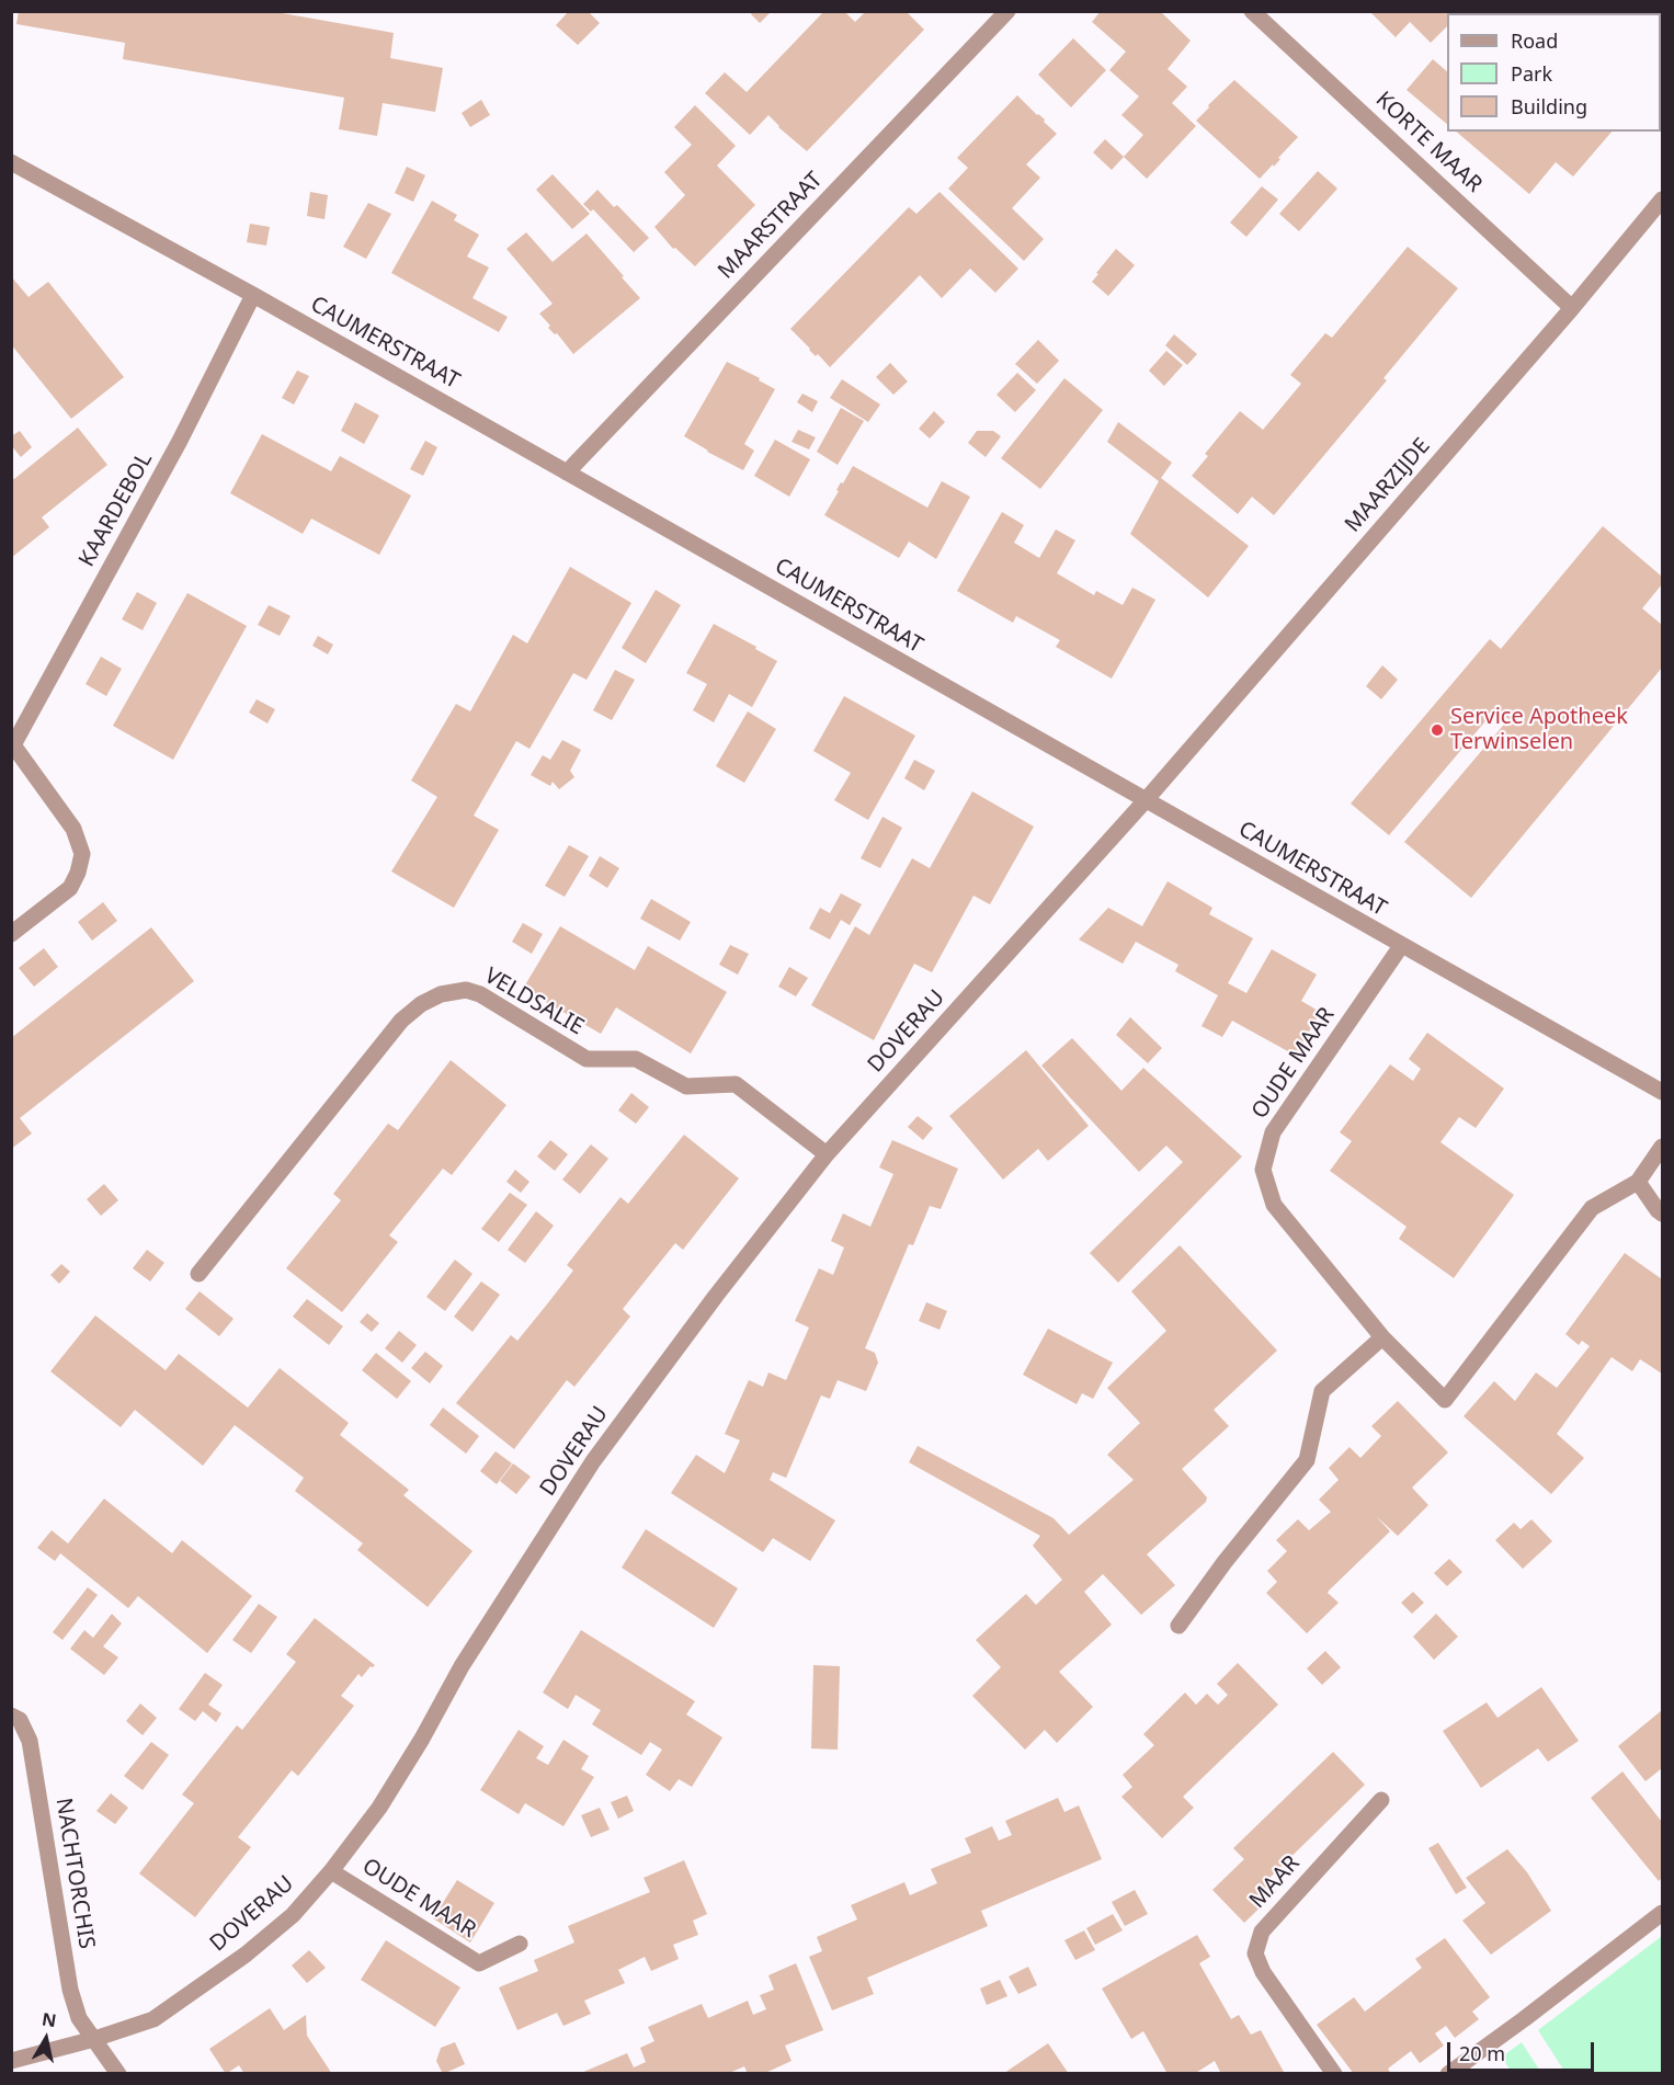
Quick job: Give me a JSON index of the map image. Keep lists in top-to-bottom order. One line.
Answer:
{"streets":{"street":["KORTE MAAR","MAARSTRAAT","CAUMERSTRAAT","MAARZIJDE","KAARDEBOL","VELDSALIE","DOVERAU","OUDE MAAR","NACHTORCHIS","MAAR"]},"crossings":[["KORTE MAAR","MAARZIJDE"],["MAARSTRAAT","CAUMERSTRAAT"],["CAUMERSTRAAT","MAARZIJDE"],["CAUMERSTRAAT","KAARDEBOL"],["CAUMERSTRAAT","DOVERAU"],["CAUMERSTRAAT","OUDE MAAR"],["MAARZIJDE","DOVERAU"],["VELDSALIE","DOVERAU"],["DOVERAU","OUDE MAAR"],["DOVERAU","NACHTORCHIS"]],"places":["Service Apotheek Terwinselen"],"legend":["Road","Park","Building"],"scale_bar":"20 m","north":"top"}
